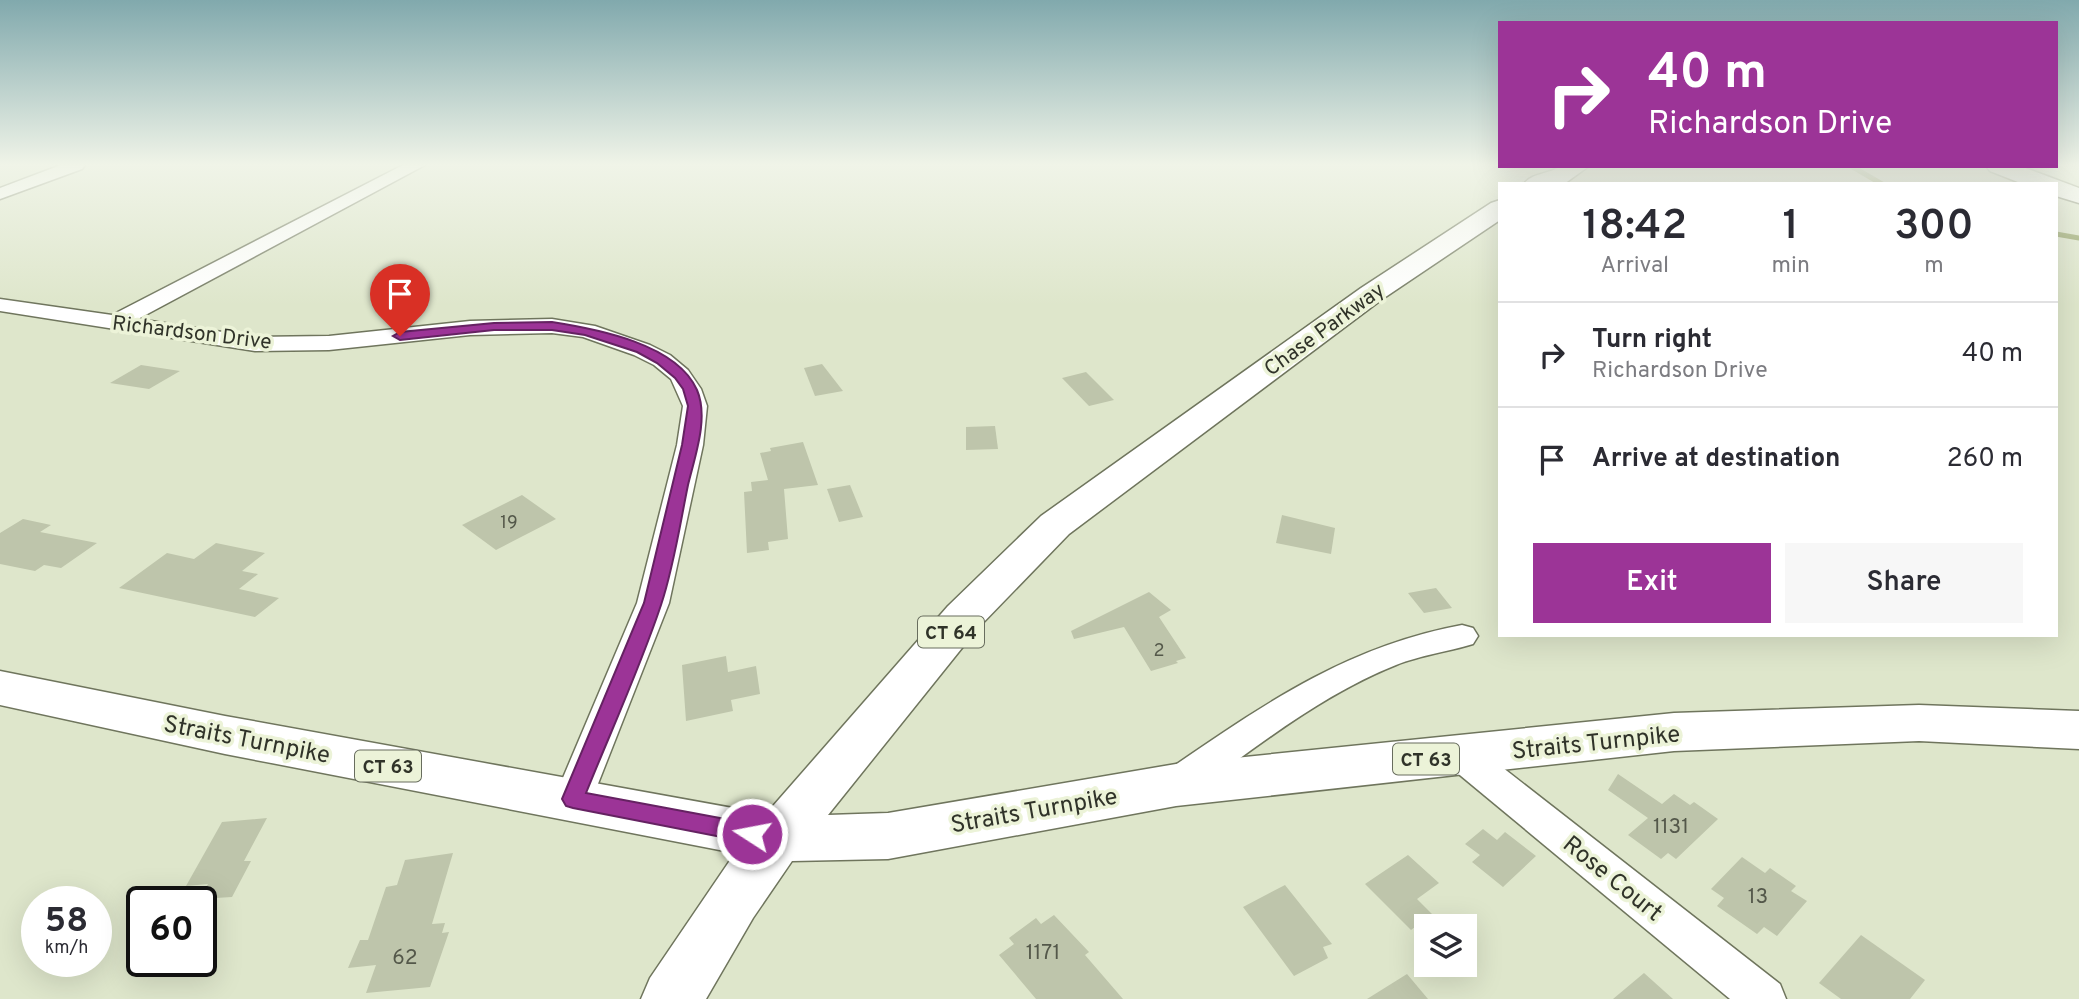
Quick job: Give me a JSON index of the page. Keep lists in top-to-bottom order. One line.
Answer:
{"streets":{"main road":["Chase Parkway","CT 64","Straits Turnpike","CT 63"],"street":["Richardson Drive","Rose Court"]},"crossings":[["Chase Parkway","CT 64"],["Chase Parkway","Straits Turnpike"],["Richardson Drive","Straits Turnpike"],["CT 64","Straits Turnpike"],["Straits Turnpike","Rose Court"]],"house_numbers":["19","2","1131","13","1171","62"],"page":{"turn":["40 m","Richardson Drive"],"eta":["18:42","Arrival","1","min","300","m"],"list":[{"name":"Turn right","note":"Richardson Drive","value":"40 m"},{"name":"Arrive at destination","value":"260 m"}],"buttons":["Exit","Share"],"speed":"58 km/h","limit":"60"}}
